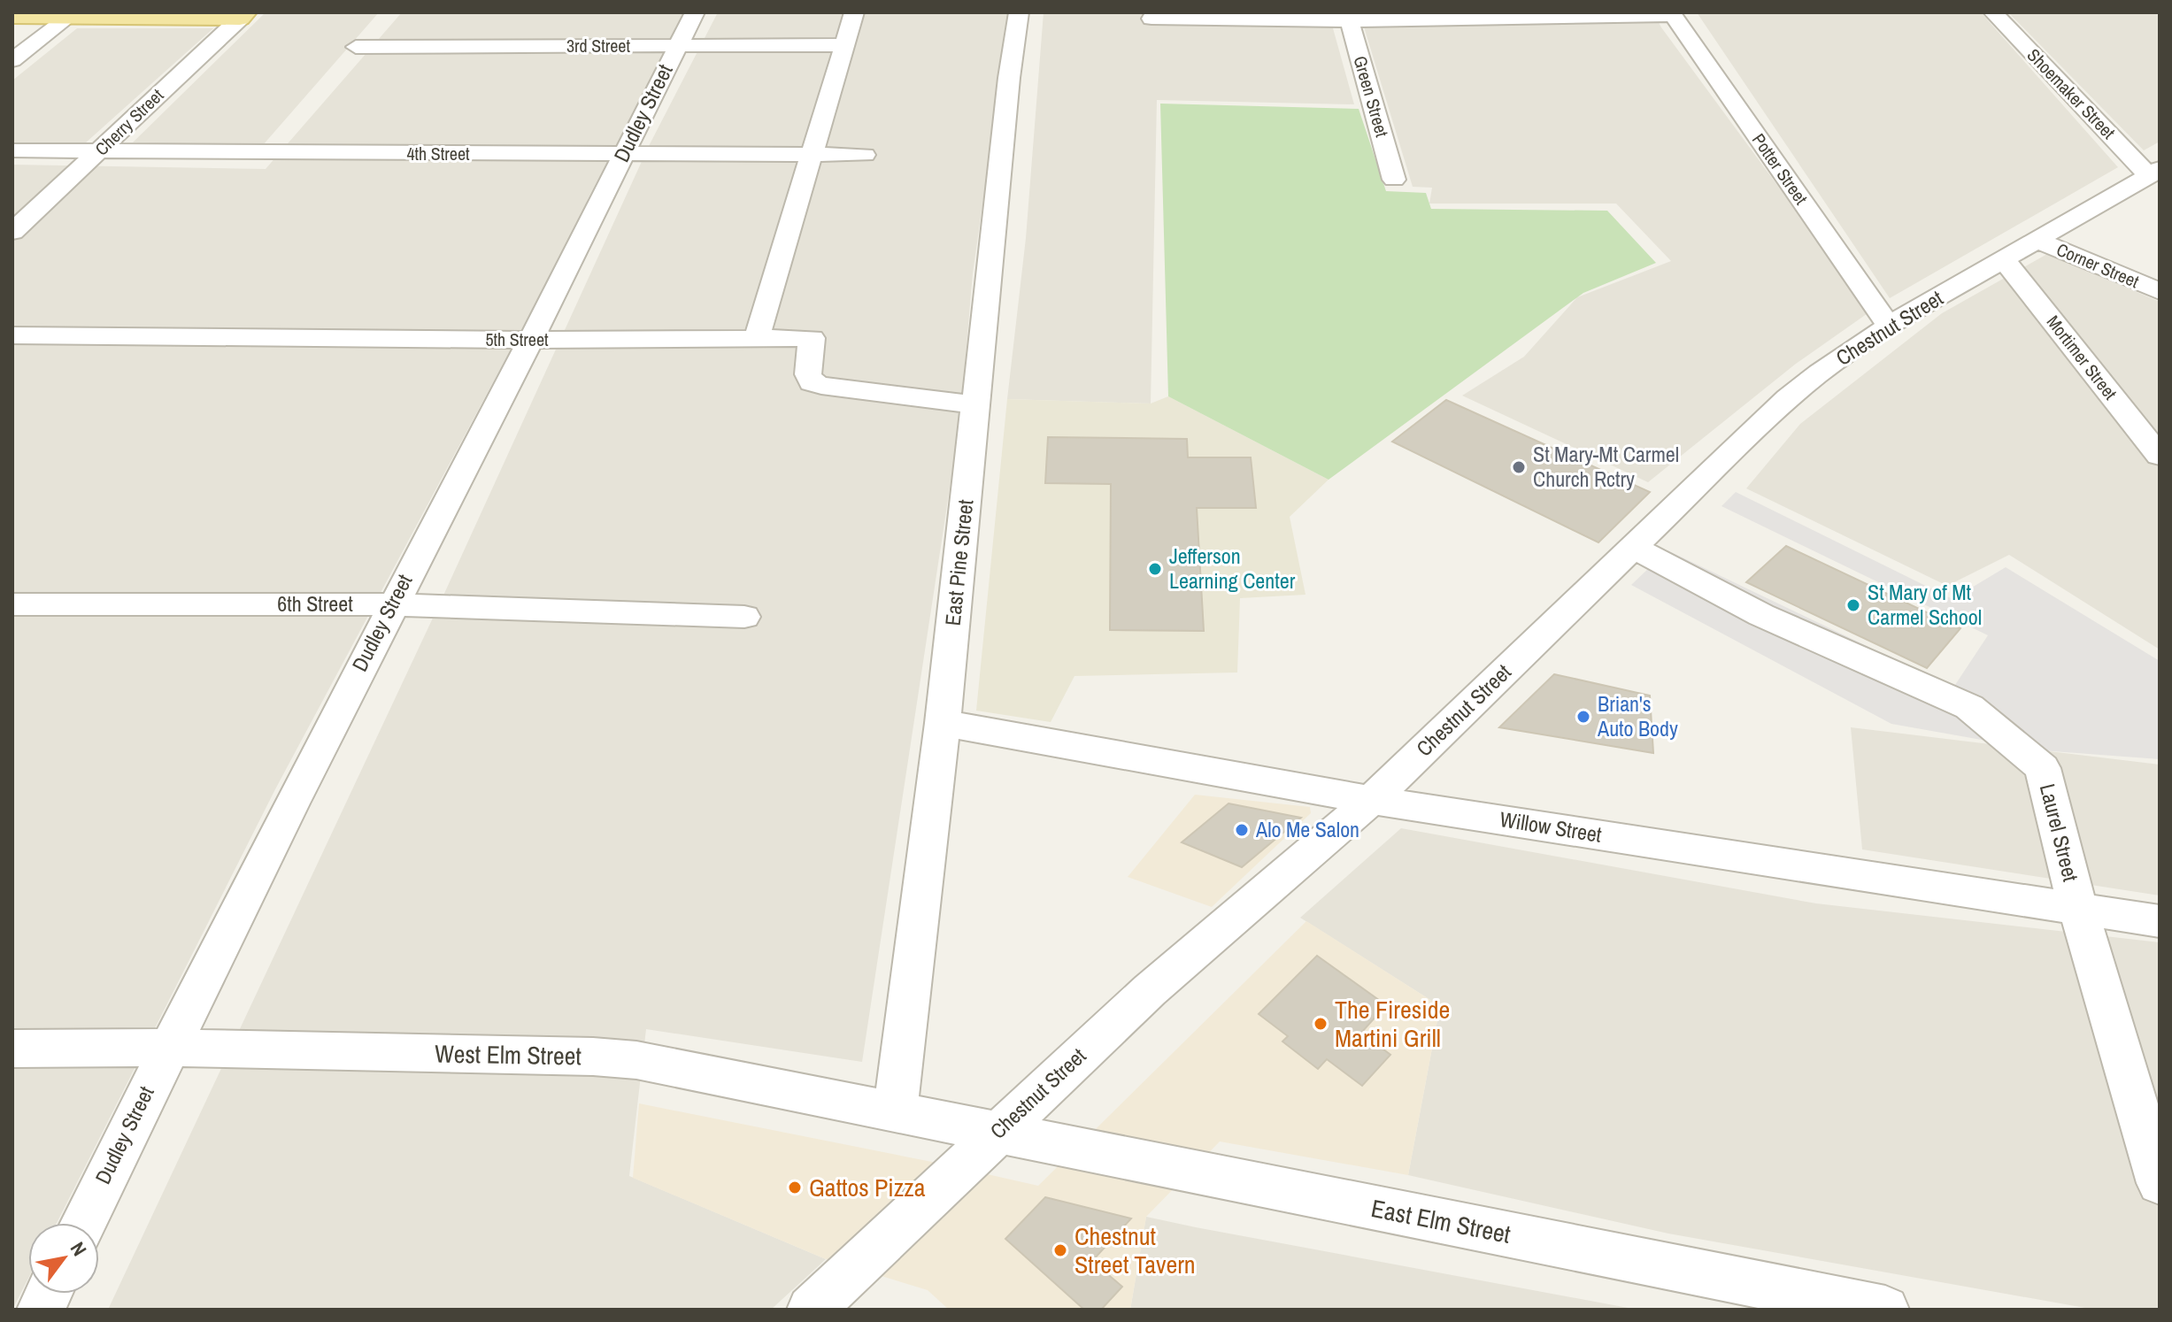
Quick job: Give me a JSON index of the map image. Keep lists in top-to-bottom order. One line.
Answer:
{"streets":{"street":["3rd Street","Shoemaker Street","Green Street","Dudley Street","Cherry Street","4th Street","Potter Street","Corner Street","Chestnut Street","5th Street","Mortimer Street","East Pine Street","6th Street","Willow Street","Laurel Street","West Elm Street","East Elm Street"]},"crossings":[["3rd Street","Dudley Street"],["Shoemaker Street","Chestnut Street"],["Dudley Street","4th Street"],["Dudley Street","5th Street"],["Dudley Street","6th Street"],["Dudley Street","West Elm Street"],["Cherry Street","4th Street"],["Potter Street","Chestnut Street"],["Corner Street","Chestnut Street"],["Chestnut Street","Mortimer Street"],["Chestnut Street","Willow Street"],["Chestnut Street","Laurel Street"],["Chestnut Street","West Elm Street"],["Chestnut Street","East Elm Street"],["5th Street","East Pine Street"],["East Pine Street","Willow Street"],["East Pine Street","West Elm Street"],["Willow Street","Laurel Street"],["West Elm Street","East Elm Street"]],"places":["St Mary-Mt Carmel Church Rctry","Jefferson Learning Center","St Mary of Mt Carmel School","Brian's Auto Body","Alo Me Salon","The Fireside Martini Grill","Gattos Pizza","Chestnut Street Tavern"],"north":"top right"}
